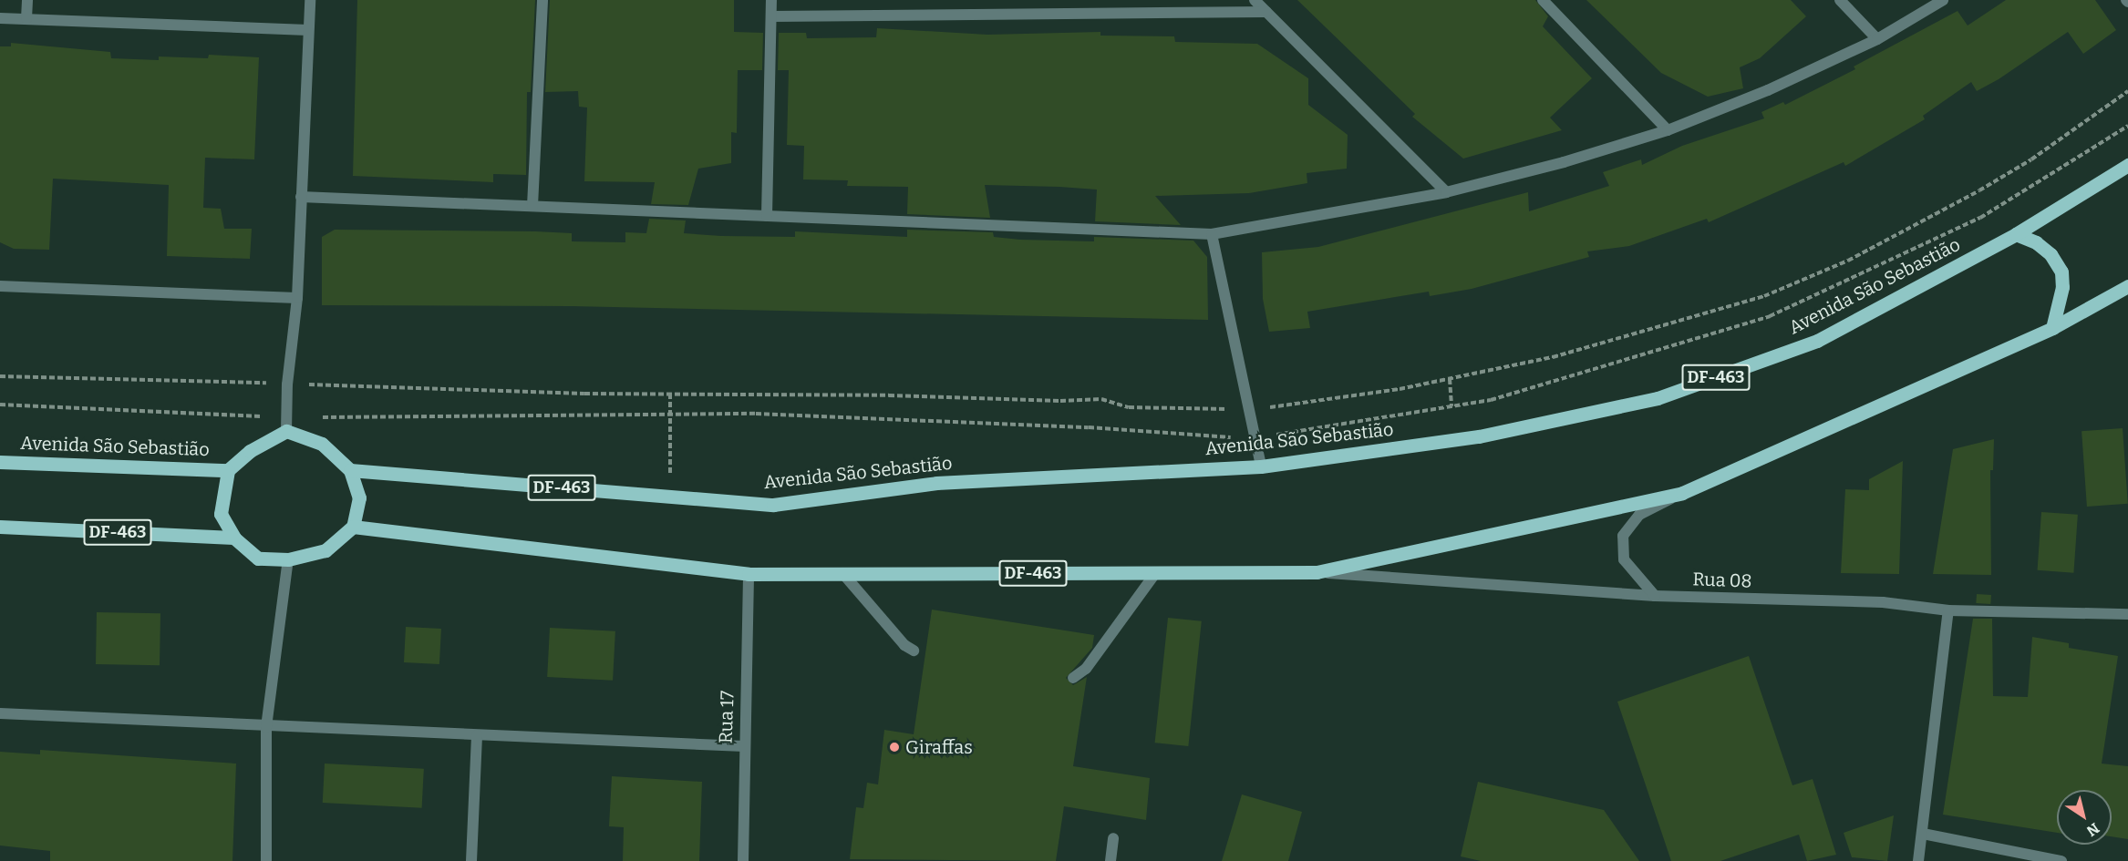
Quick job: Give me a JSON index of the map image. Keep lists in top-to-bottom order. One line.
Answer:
{"streets":{"main road":["Avenida São Sebastião","DF-463"],"street":["Rua 08","Rua 17"]},"crossings":[["Avenida São Sebastião","DF-463"],["DF-463","Rua 08"],["DF-463","Rua 17"]],"places":["Giraffas"],"north":"bottom right"}
